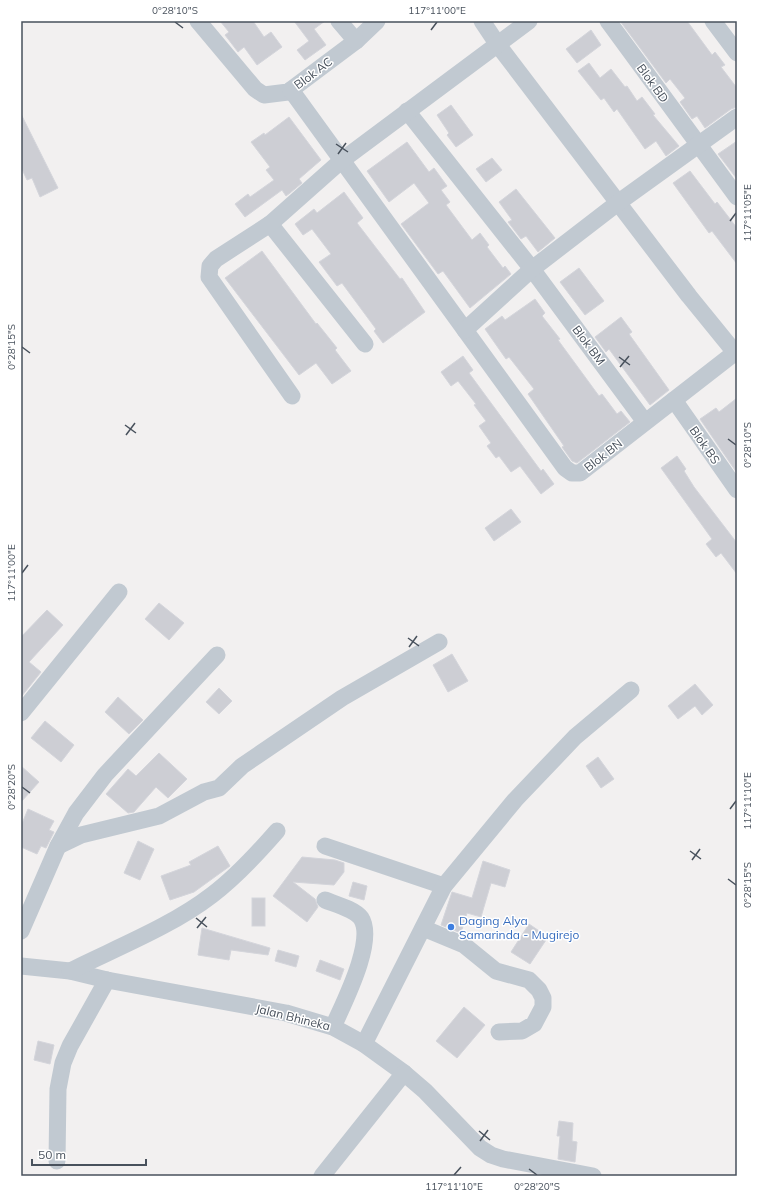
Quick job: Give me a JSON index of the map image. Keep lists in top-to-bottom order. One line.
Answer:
{"streets":{"street":["Blok AC","Blok BD","Blok BM","Blok BS","Blok BN","Jalan Bhineka"]},"crossings":[["Blok BM","Blok BN"],["Blok BS","Blok BN"]],"places":["Daging Alya Samarinda - Mugirejo"],"scale_bar":"50 m","coordinates":["0°28'10\"S","117°11'00\"E","117°11'05\"E","0°28'15\"S","0°28'20\"S","117°11'10\"E"]}
